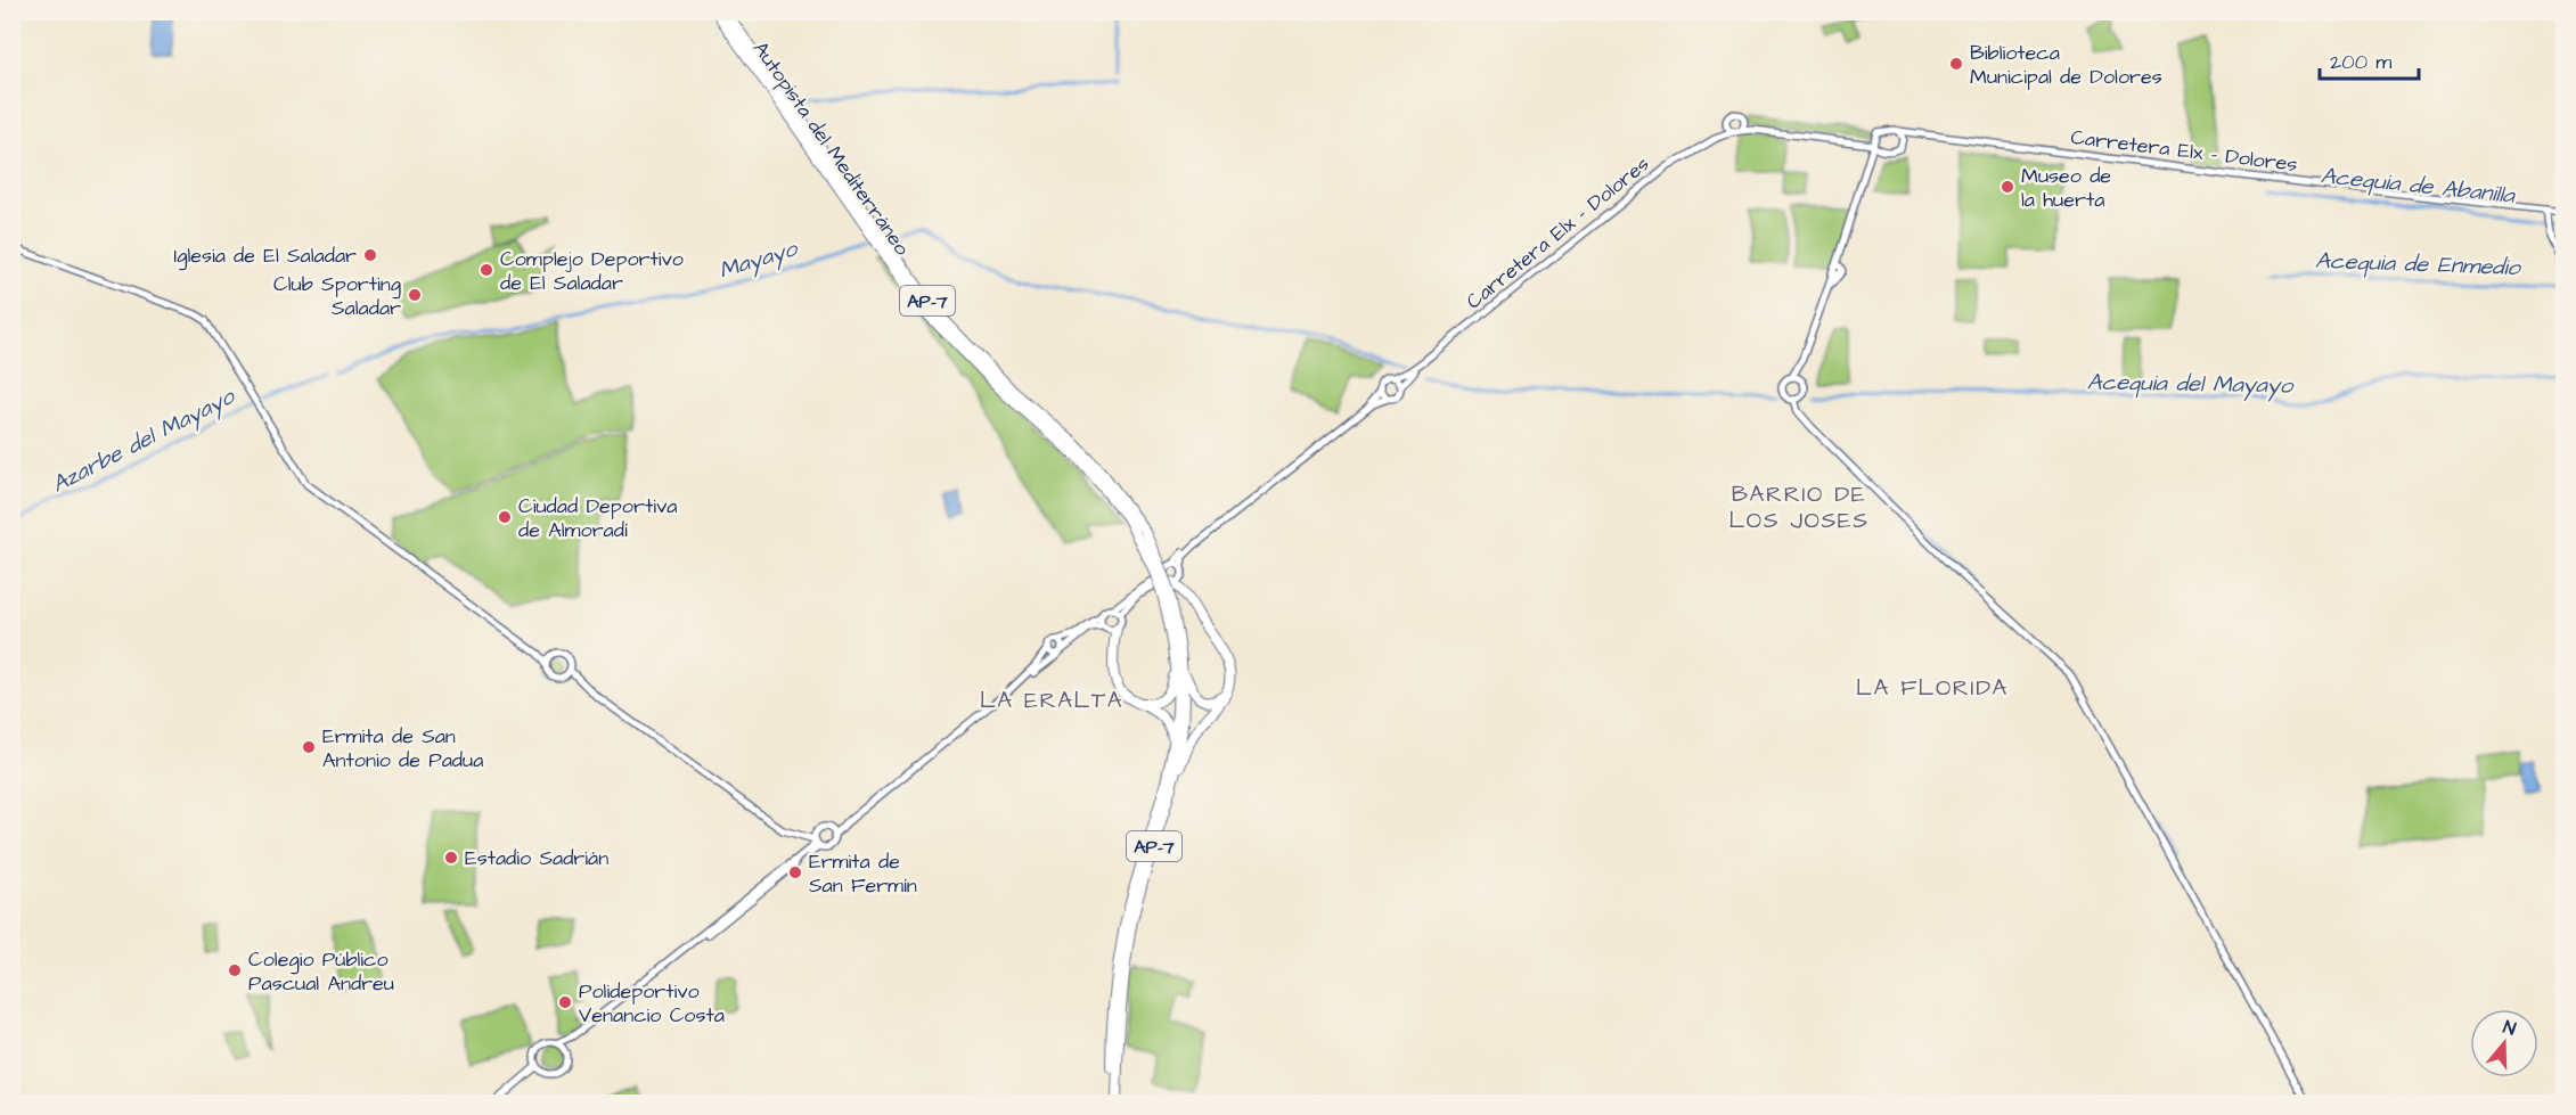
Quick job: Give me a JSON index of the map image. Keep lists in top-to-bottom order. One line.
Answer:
{"streets":{"highway":["Autopista del Mediterráneo","AP-7"],"main road":["Carretera Elx - Dolores"]},"districts":["BARRIO DE LOS JOSES","LA FLORIDA","LA ERALTA"],"water":["Acequia de Abanilla","Mayayo","Acequia de Enmedio","Acequia del Mayayo","Azarbe del Mayayo"],"places":["Biblioteca Municipal de Dolores","Museo de la huerta","Iglesia de El Saladar","Complejo Deportivo de El Saladar","Club Sporting Saladar","Ciudad Deportiva de Almoradí","Ermita de San Antonio de Padua","Estadio Sadrián","Ermita de San Fermín","Colegio Público Pascual Andreu","Polideportivo Venancio Costa"],"scale_bar":"200 m","north":"top"}
